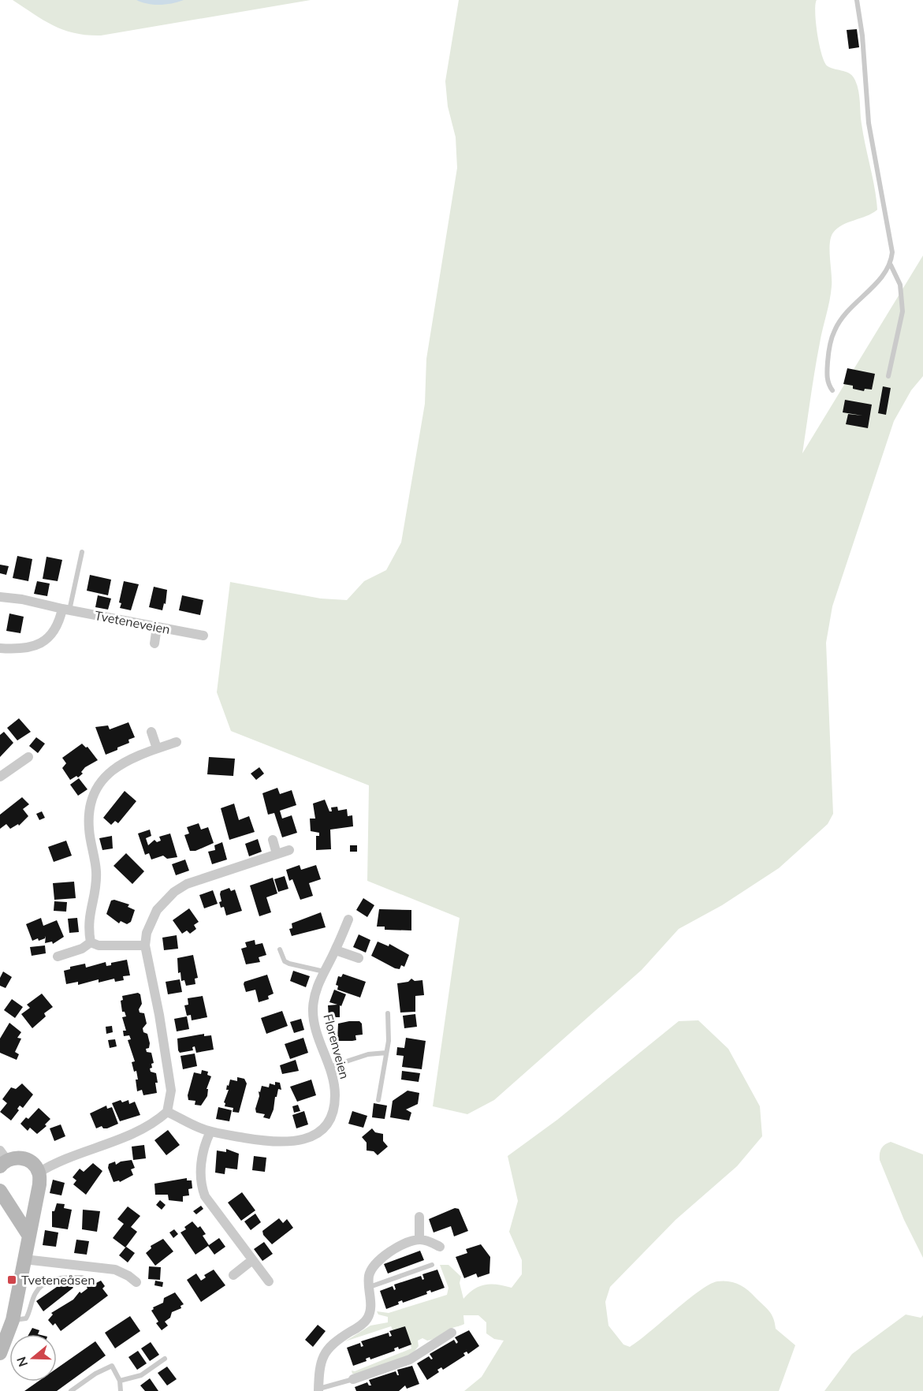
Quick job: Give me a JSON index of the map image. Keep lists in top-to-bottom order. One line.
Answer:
{"streets":{"street":["Tveteneveien","Florenveien"]},"places":{"transit":["Tveteneåsen"]},"north":"left"}
